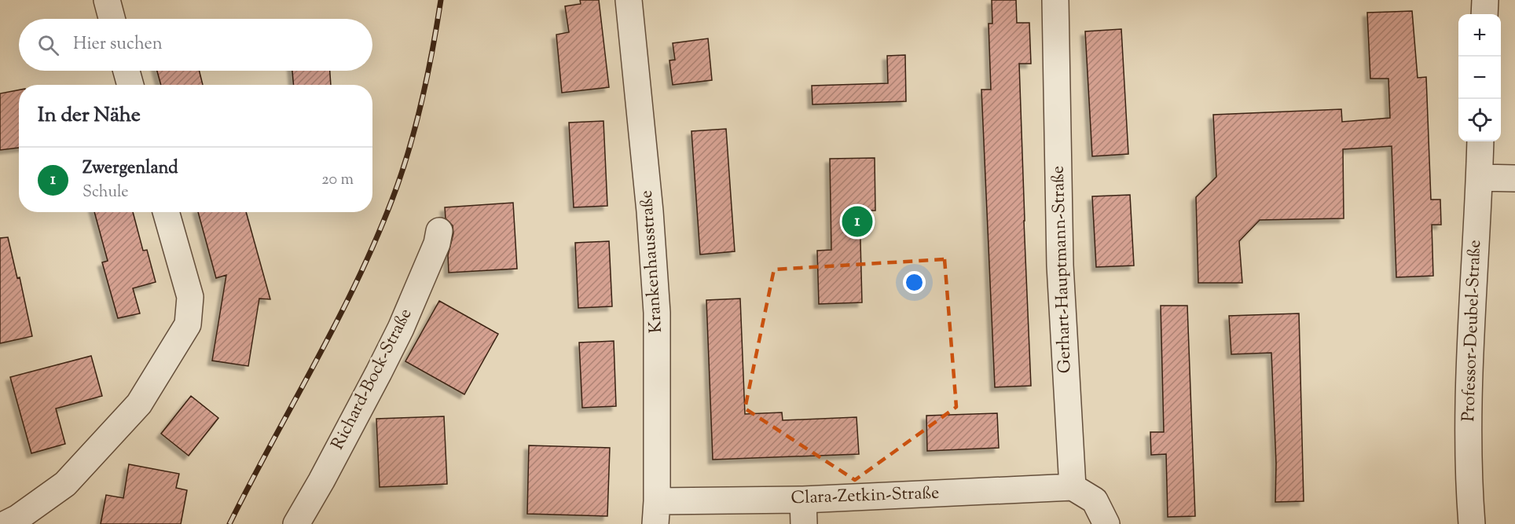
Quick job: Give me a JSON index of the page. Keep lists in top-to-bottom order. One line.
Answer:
{"streets":{"street":["Krankenhausstraße","Gerhart-Hauptmann-Straße","Professor-Deubel-Straße","Richard-Bock-Straße","Clara-Zetkin-Straße"]},"crossings":[["Krankenhausstraße","Clara-Zetkin-Straße"],["Gerhart-Hauptmann-Straße","Clara-Zetkin-Straße"]],"page":{"map_buttons":["+","−"],"search":"Hier suchen","heading":"In der Nähe","list":[{"mark":"1","name":"Zwergenland","note":"Schule","value":"20 m"}],"pins":"1"}}
